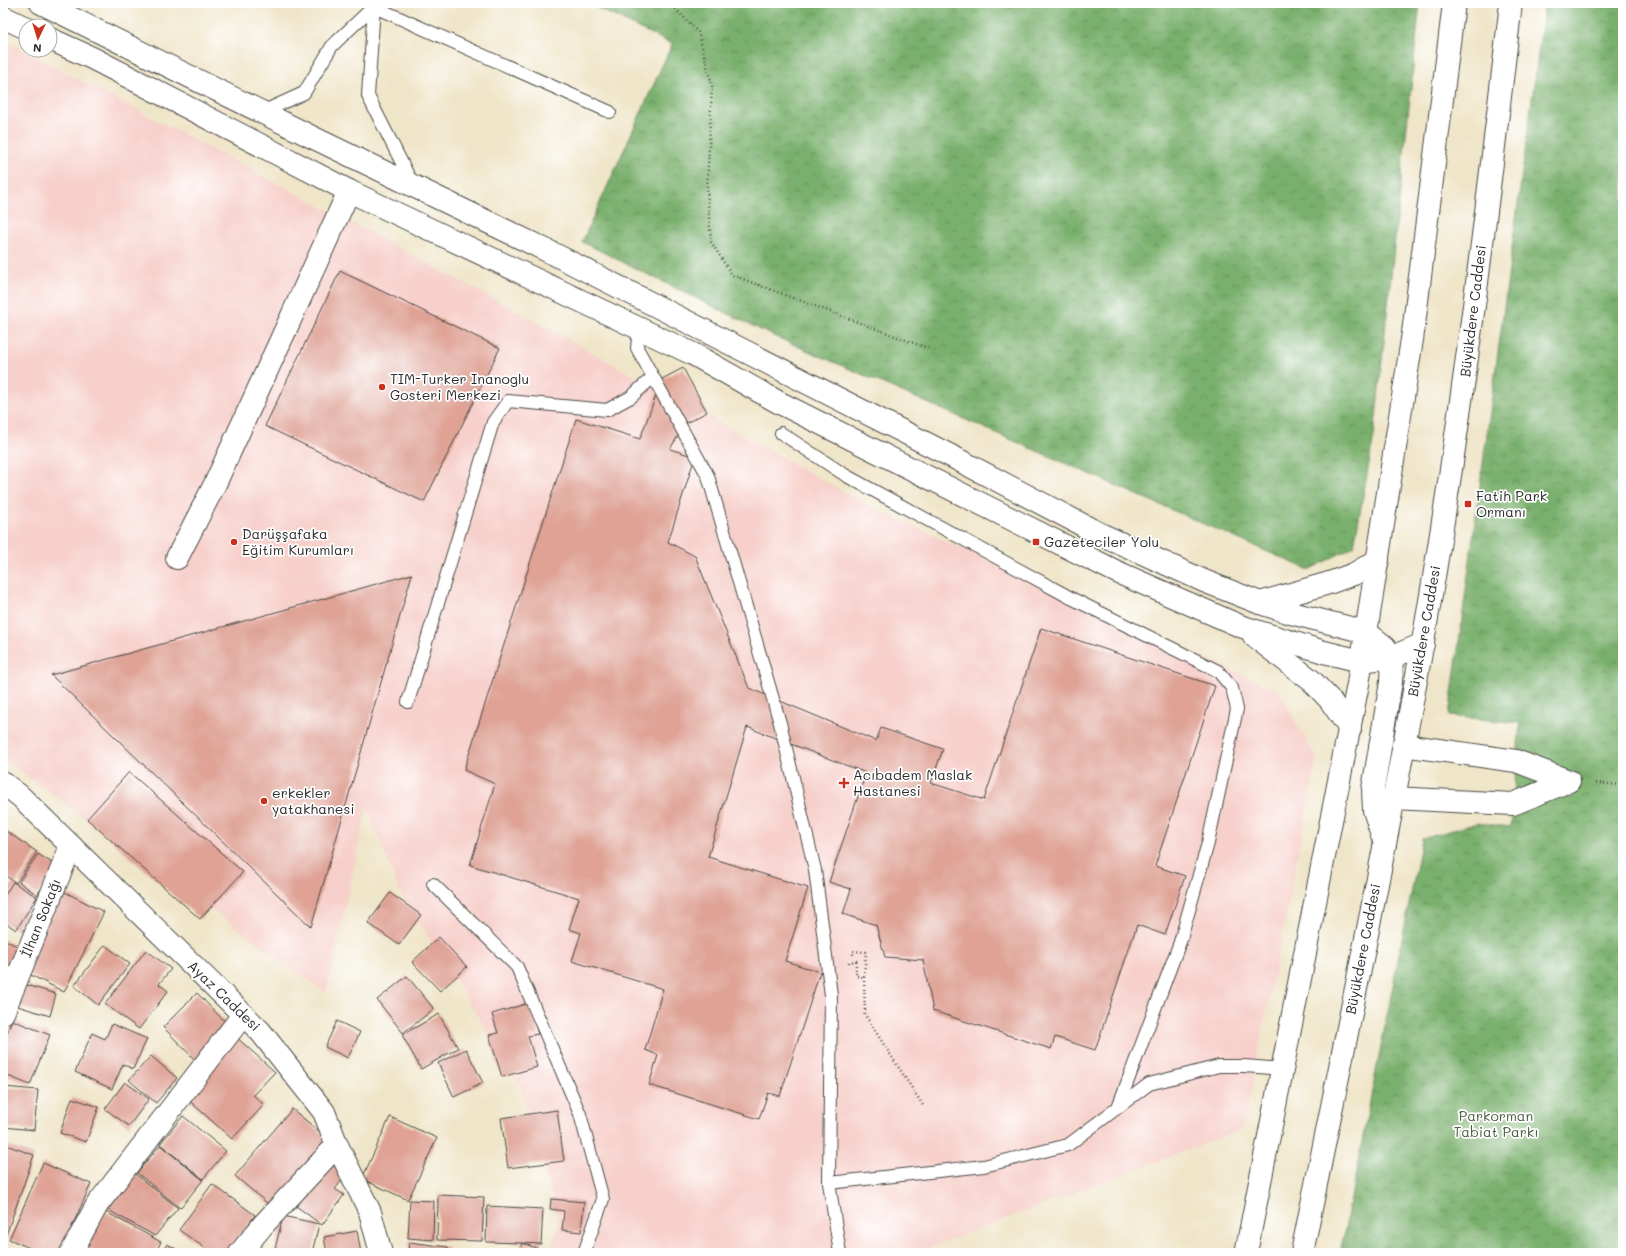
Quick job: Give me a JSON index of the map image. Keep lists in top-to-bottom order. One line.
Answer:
{"streets":{"main road":["Büyükdere Caddesi","İlhan Sokağı","Ayaz Caddesi"]},"crossings":[["İlhan Sokağı","Ayaz Caddesi"]],"parks":["Parkorman Tabiat Parkı"],"places":{"other":["TIM-Turker Inanoglu Gosteri Merkezi","Darüşşafaka Eğitim Kurumları","erkekler yatakhanesi"],"transit":["Fatih Park Ormanı","Gazeteciler Yolu"],"health":["Acıbadem Maslak Hastanesi"]},"north":"bottom"}
